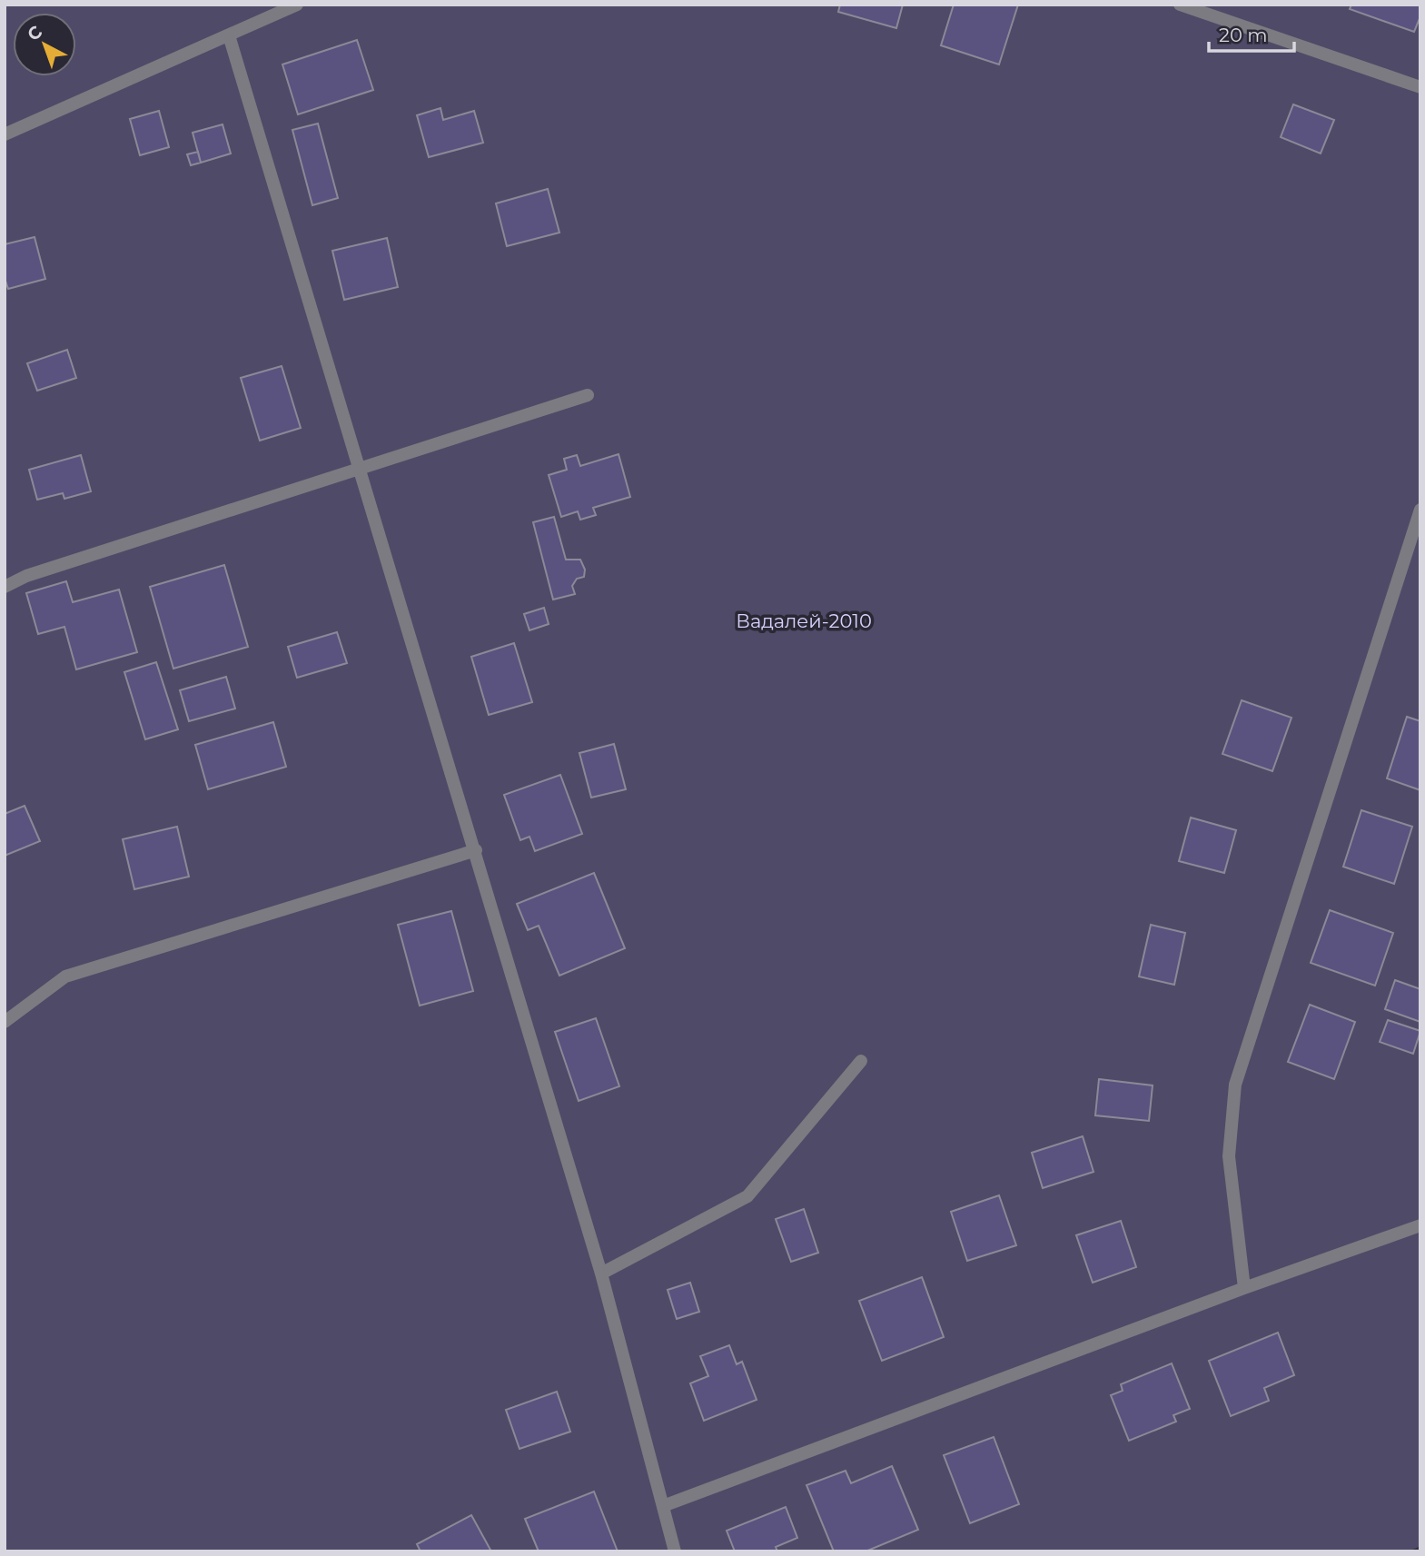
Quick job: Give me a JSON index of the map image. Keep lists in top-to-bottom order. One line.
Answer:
{"parks":["Вадалей-2010"],"scale_bar":"20 m","north":"top left"}
